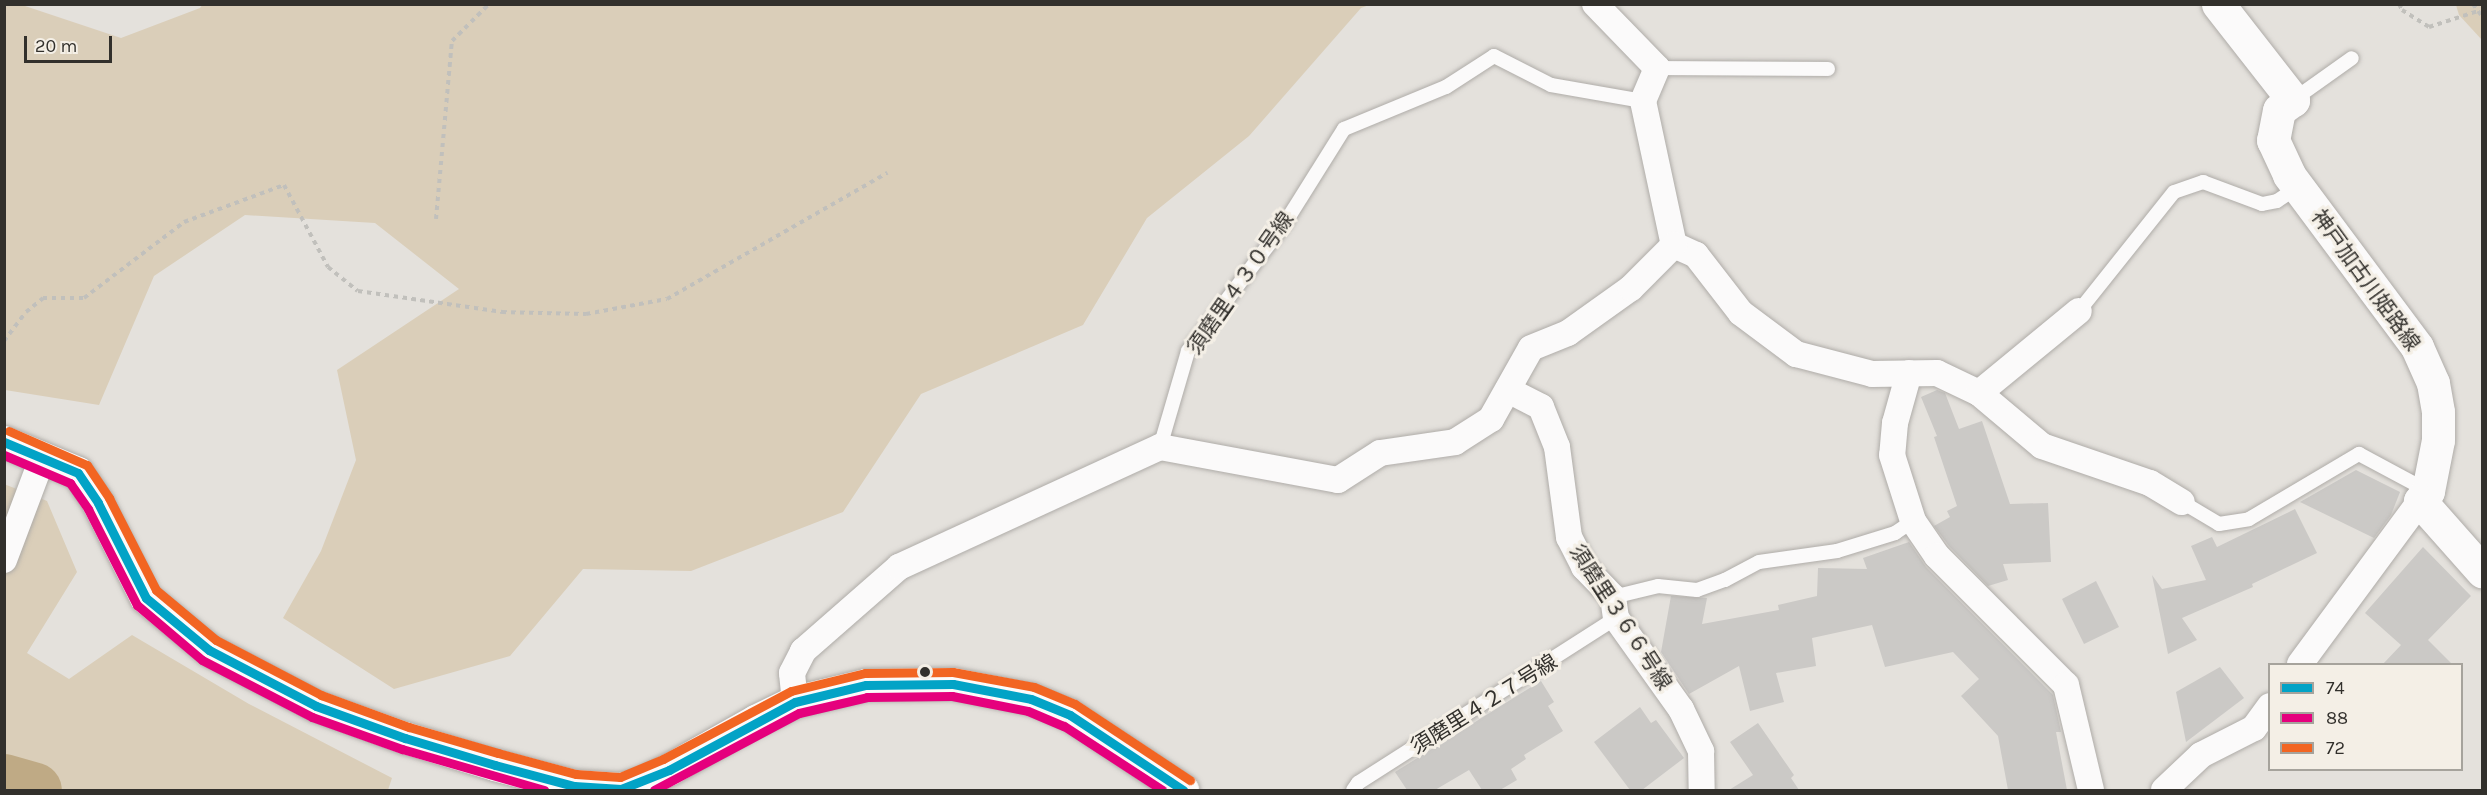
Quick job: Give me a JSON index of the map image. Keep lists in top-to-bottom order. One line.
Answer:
{"streets":{"main road":["神戸加古川姫路線"],"street":["須磨里３６６号線"],"lane":["須磨里４３０号線","須磨里４２７号線"]},"crossings":[["須磨里３６６号線","須磨里４２７号線"]],"lines":["transit line 72","transit line 74","transit line 88"],"legend":["74","88","72"],"scale_bar":"20 m"}
